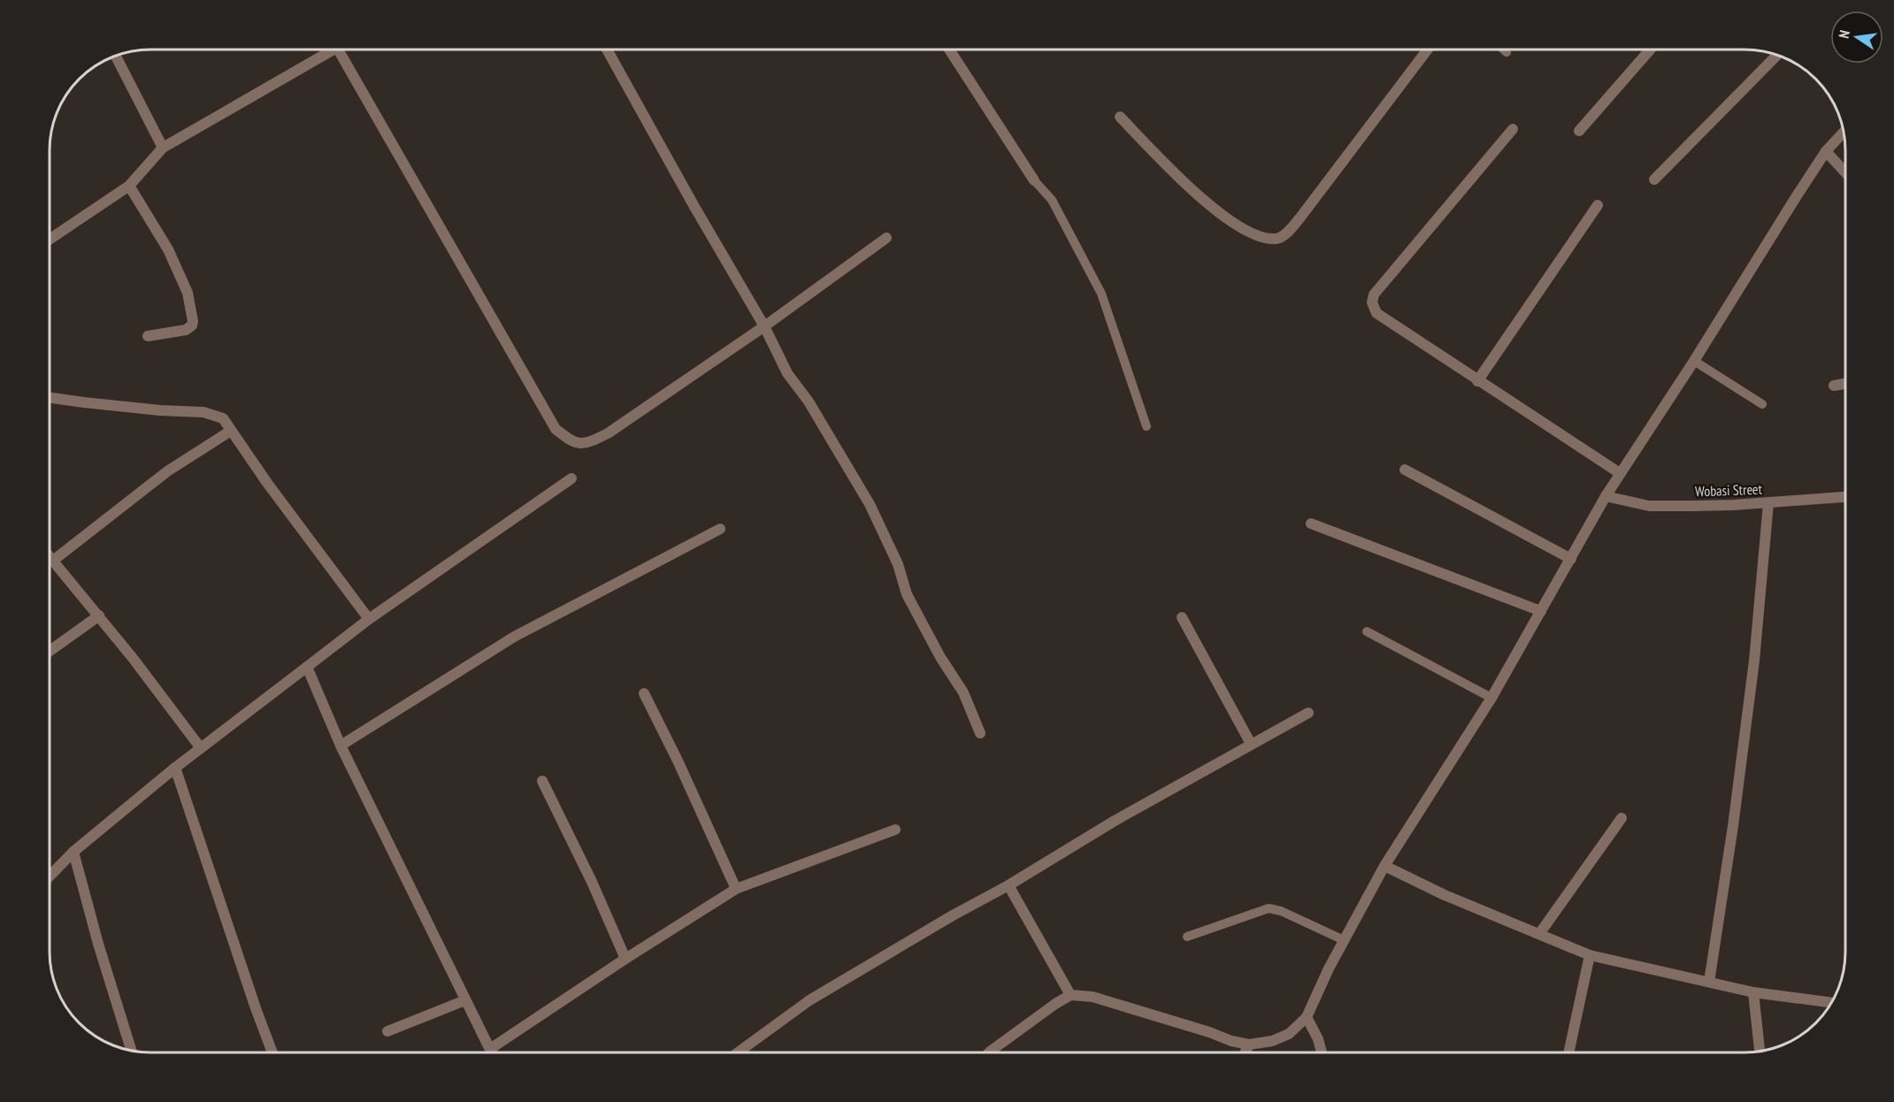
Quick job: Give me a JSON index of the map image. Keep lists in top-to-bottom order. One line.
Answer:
{"streets":{"street":["Wobasi Street"]},"north":"left"}
